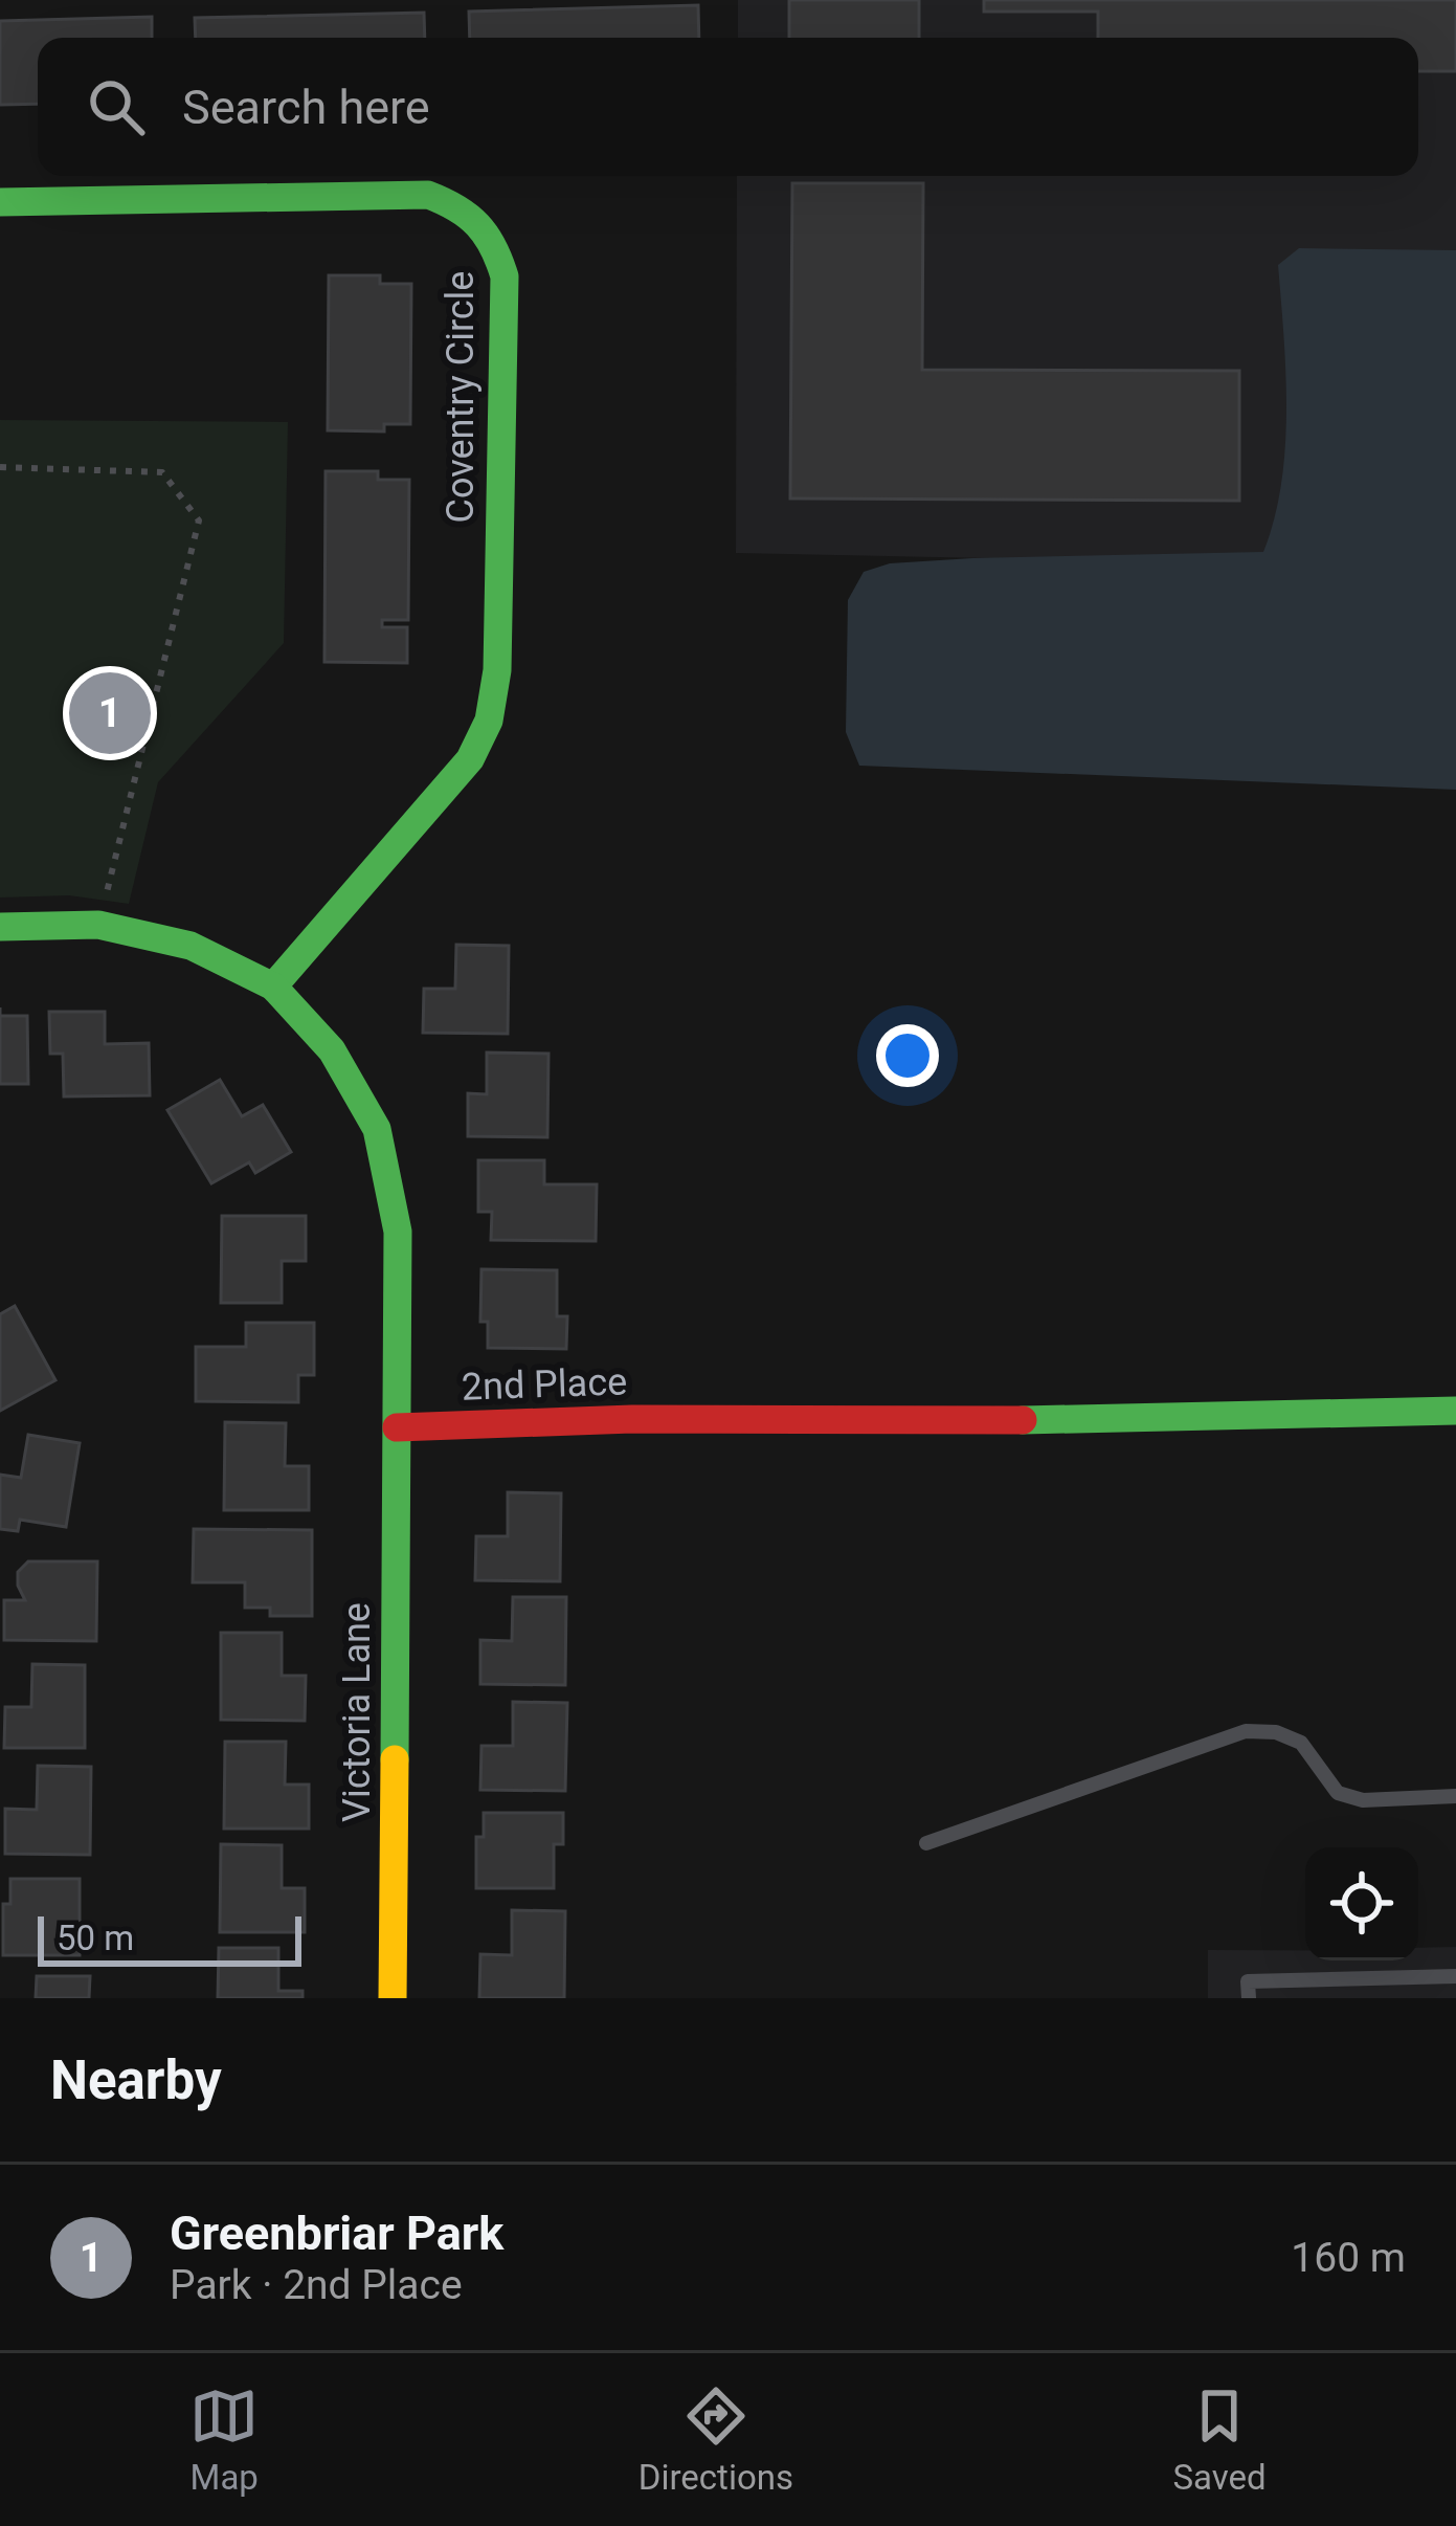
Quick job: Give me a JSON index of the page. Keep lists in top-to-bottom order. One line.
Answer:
{"streets":{"street":["Coventry Circle","2nd Place","Victoria Lane"]},"crossings":[["2nd Place","Victoria Lane"]],"scale_bar":"50 m","page":{"search":"Search here","pins":"1","scale":"50 m","heading":"Nearby","list":[{"mark":"1","name":"Greenbriar Park","note":"Park · 2nd Place","value":"160 m"}],"nav":["Map","Directions","Saved"]}}
